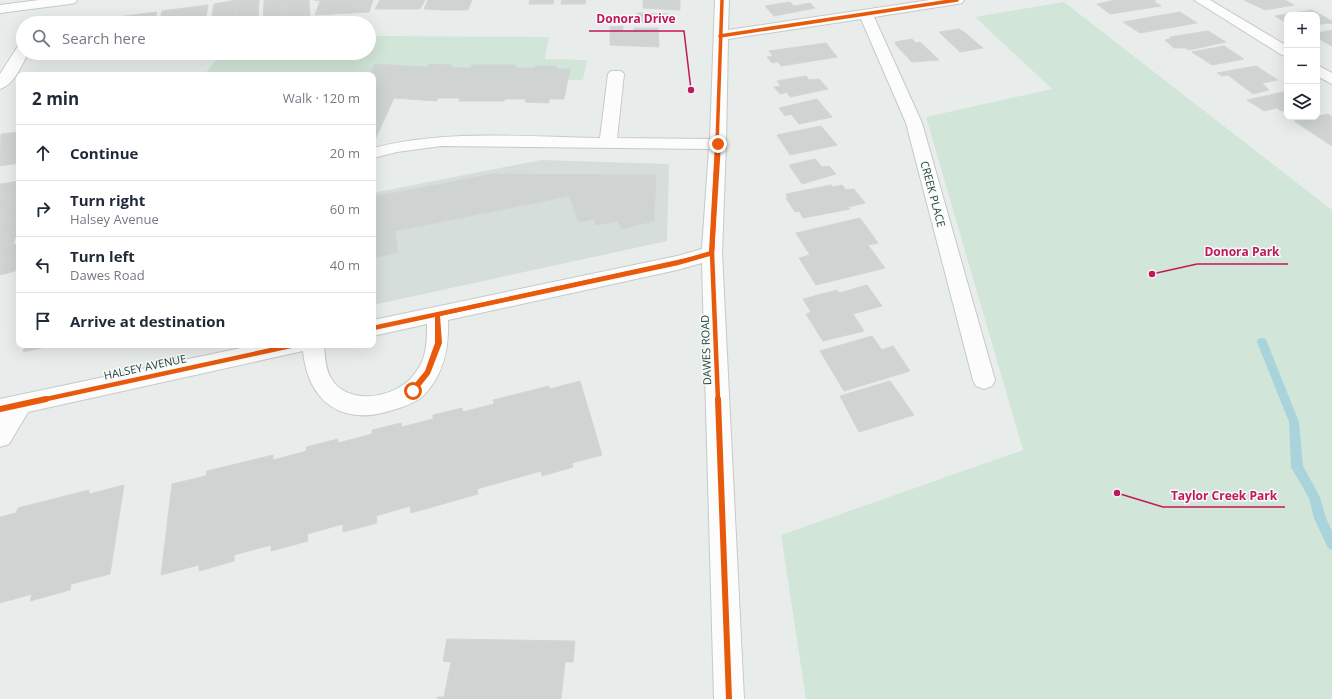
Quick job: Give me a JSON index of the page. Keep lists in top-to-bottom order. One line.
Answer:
{"streets":{"street":["CREEK PLACE","DAWES ROAD","HALSEY AVENUE"]},"places":["Donora Drive","Donora Park","Taylor Creek Park"],"page":{"map_buttons":["+","−"],"search":"Search here","heading":["2 min","Walk · 120 m"],"list":[["Continue","20 m"],["Turn right","Halsey Avenue","60 m"],["Turn left","Dawes Road","40 m"],"Arrive at destination"]}}
